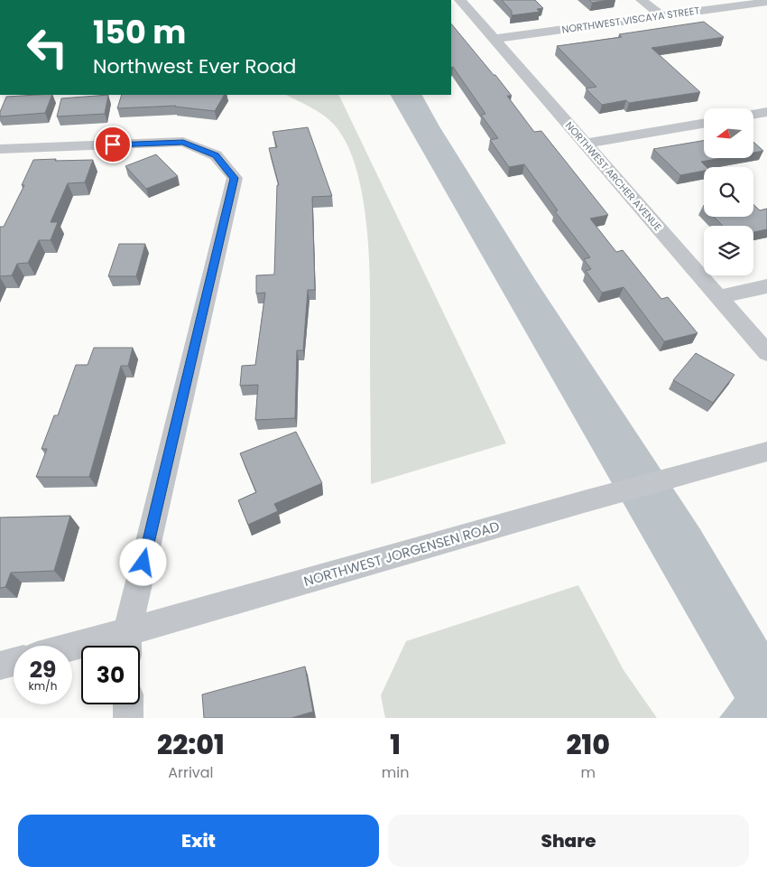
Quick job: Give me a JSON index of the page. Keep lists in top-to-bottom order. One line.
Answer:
{"streets":{"street":["NORTHWEST VISCAYA STREET","NORTHWEST ARCHER AVENUE","NORTHWEST JORGENSEN ROAD"]},"crossings":[["NORTHWEST VISCAYA STREET","NORTHWEST ARCHER AVENUE"]],"north":"left","page":{"turn":["150 m","Northwest Ever Road"],"speed":"29 km/h","limit":"30","eta":["22:01","Arrival","1","min","210","m"],"buttons":["Exit","Share"]}}
